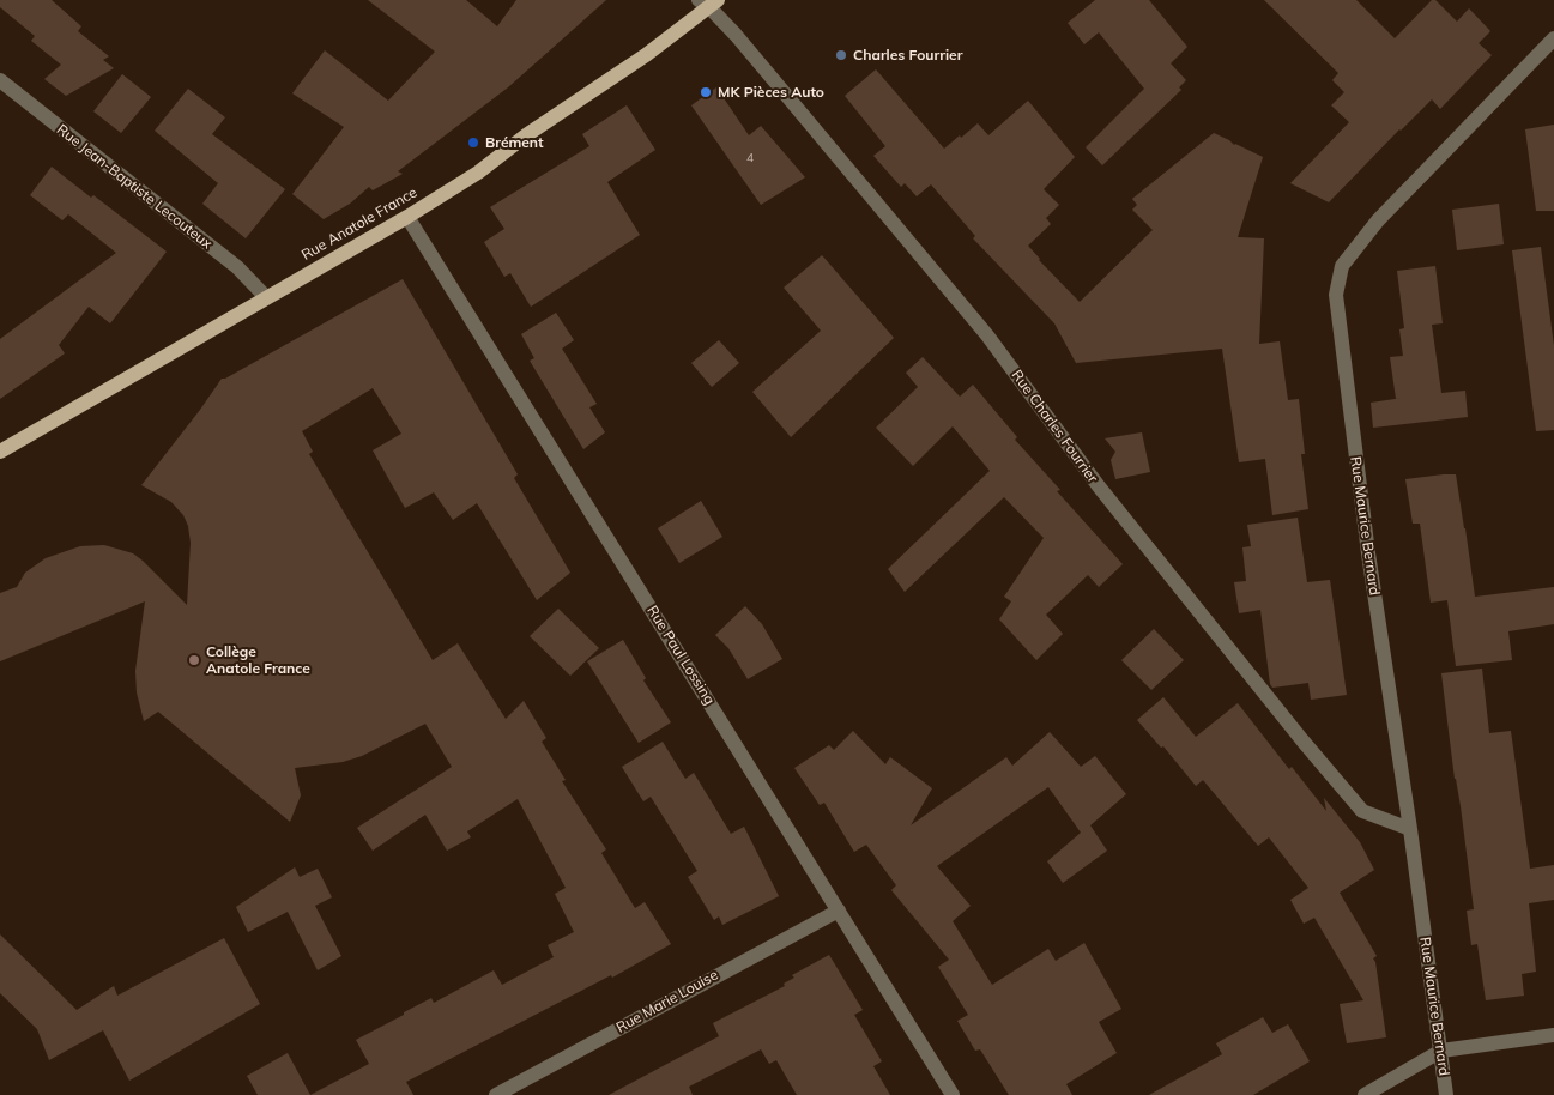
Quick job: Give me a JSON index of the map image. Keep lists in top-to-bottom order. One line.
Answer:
{"streets":{"main road":["Rue Anatole France"],"street":["Rue Jean-Baptiste Lecouteux","Rue Charles Fourrier","Rue Maurice Bernard","Rue Paul Lossing","Rue Marie Louise"]},"crossings":[["Rue Jean-Baptiste Lecouteux","Rue Anatole France"],["Rue Anatole France","Rue Charles Fourrier"],["Rue Anatole France","Rue Paul Lossing"],["Rue Charles Fourrier","Rue Maurice Bernard"],["Rue Paul Lossing","Rue Marie Louise"]],"places":["Charles Fourrier","MK Pièces Auto","Brément","Collège Anatole France"],"house_numbers":["4"]}
